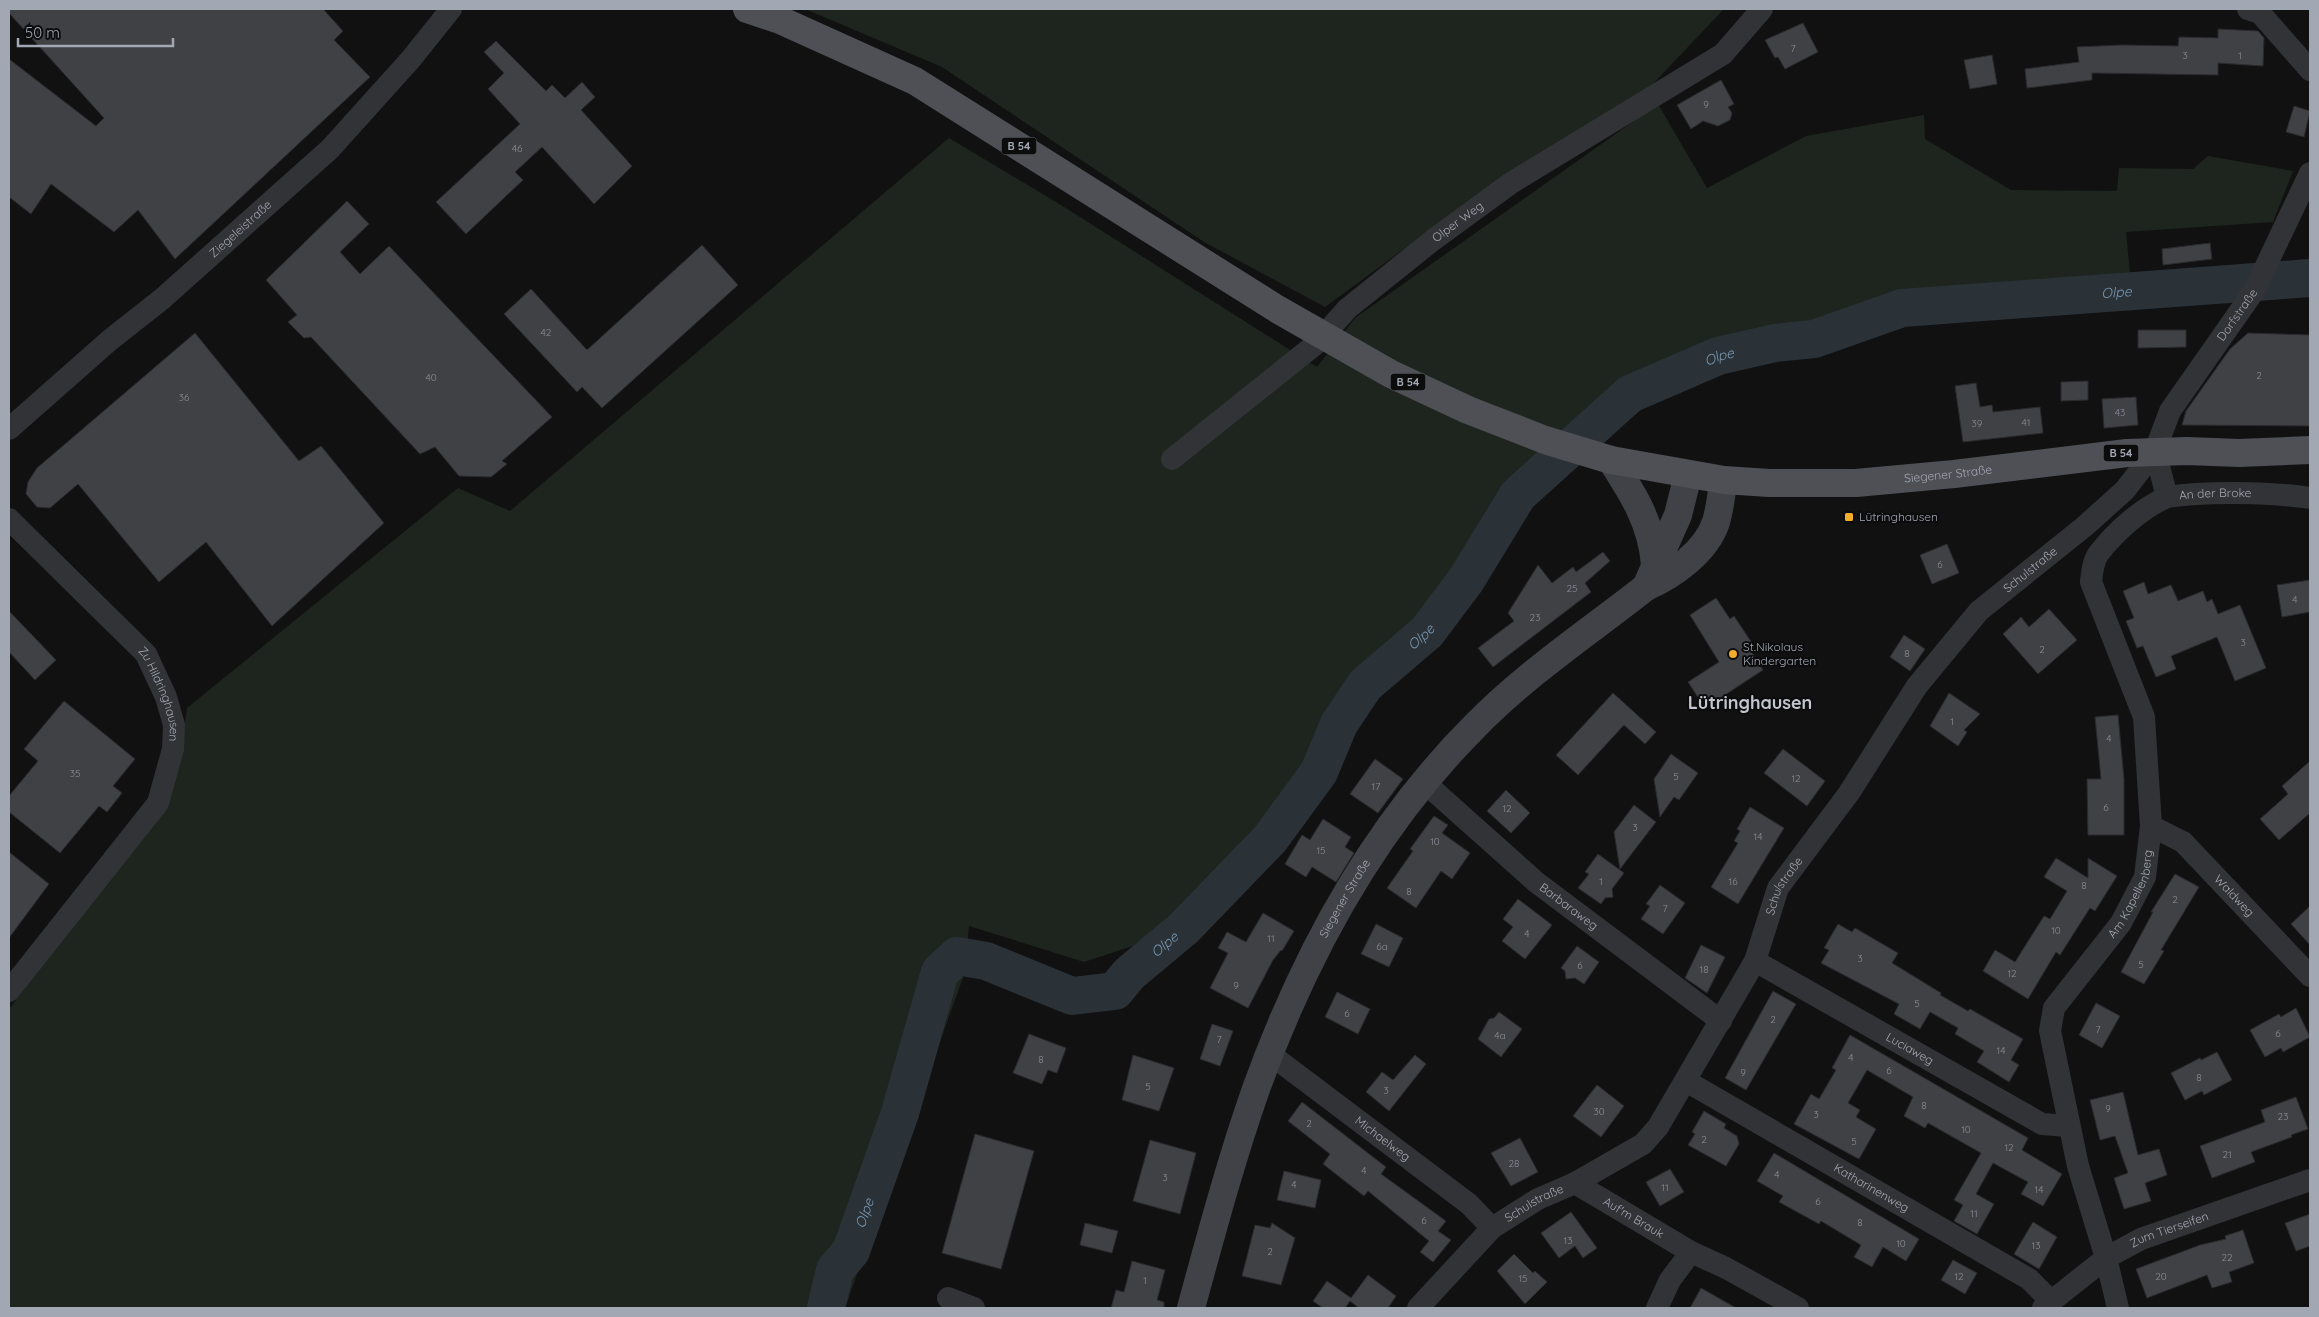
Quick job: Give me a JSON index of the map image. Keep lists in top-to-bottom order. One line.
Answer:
{"streets":{"main road":["B 54","Siegener Straße"],"street":["Olper Weg","Ziegeleistraße","Dorfstraße","An der Broke","Schulstraße","Zu Hildringhausen","Am Kapellenberg","Waldweg","Barbaraweg","Luciaweg","Michaelweg","Katharinenweg","Auf'm Brauk","Zum Tierseifen"]},"crossings":[["B 54","Siegener Straße"],["Dorfstraße","Siegener Straße"],["Dorfstraße","An der Broke"],["Dorfstraße","Schulstraße"],["Siegener Straße","An der Broke"],["Siegener Straße","Schulstraße"],["Siegener Straße","Barbaraweg"],["Siegener Straße","Michaelweg"],["An der Broke","Schulstraße"],["An der Broke","Am Kapellenberg"],["Schulstraße","Barbaraweg"],["Schulstraße","Luciaweg"],["Schulstraße","Michaelweg"],["Schulstraße","Katharinenweg"],["Schulstraße","Auf'm Brauk"],["Am Kapellenberg","Waldweg"],["Am Kapellenberg","Luciaweg"],["Am Kapellenberg","Zum Tierseifen"],["Katharinenweg","Zum Tierseifen"]],"districts":["Lütringhausen"],"water":["Olpe"],"places":{"transit":["Lütringhausen"],"other":["St.Nikolaus Kindergarten"]},"house_numbers":["7","3","1","9","46","42","2","40","36","43","41","39","6","25","4","23","3","2","8","1","4","35","5","12","17","6","12","3","14","10","15","1","16","8","8","2","7","10","4","11","6a","3","5","6","18","12","9","5","6","2","7","6","4a","7","14","4","8","6","9","8","5","3","8","9","30","3","23","2","10","2","5","12","21","28","4","4","3","4","11","14","6","11","6","8","13","10","13","2","22","12","20","15","1"],"scale_bar":"50 m"}
